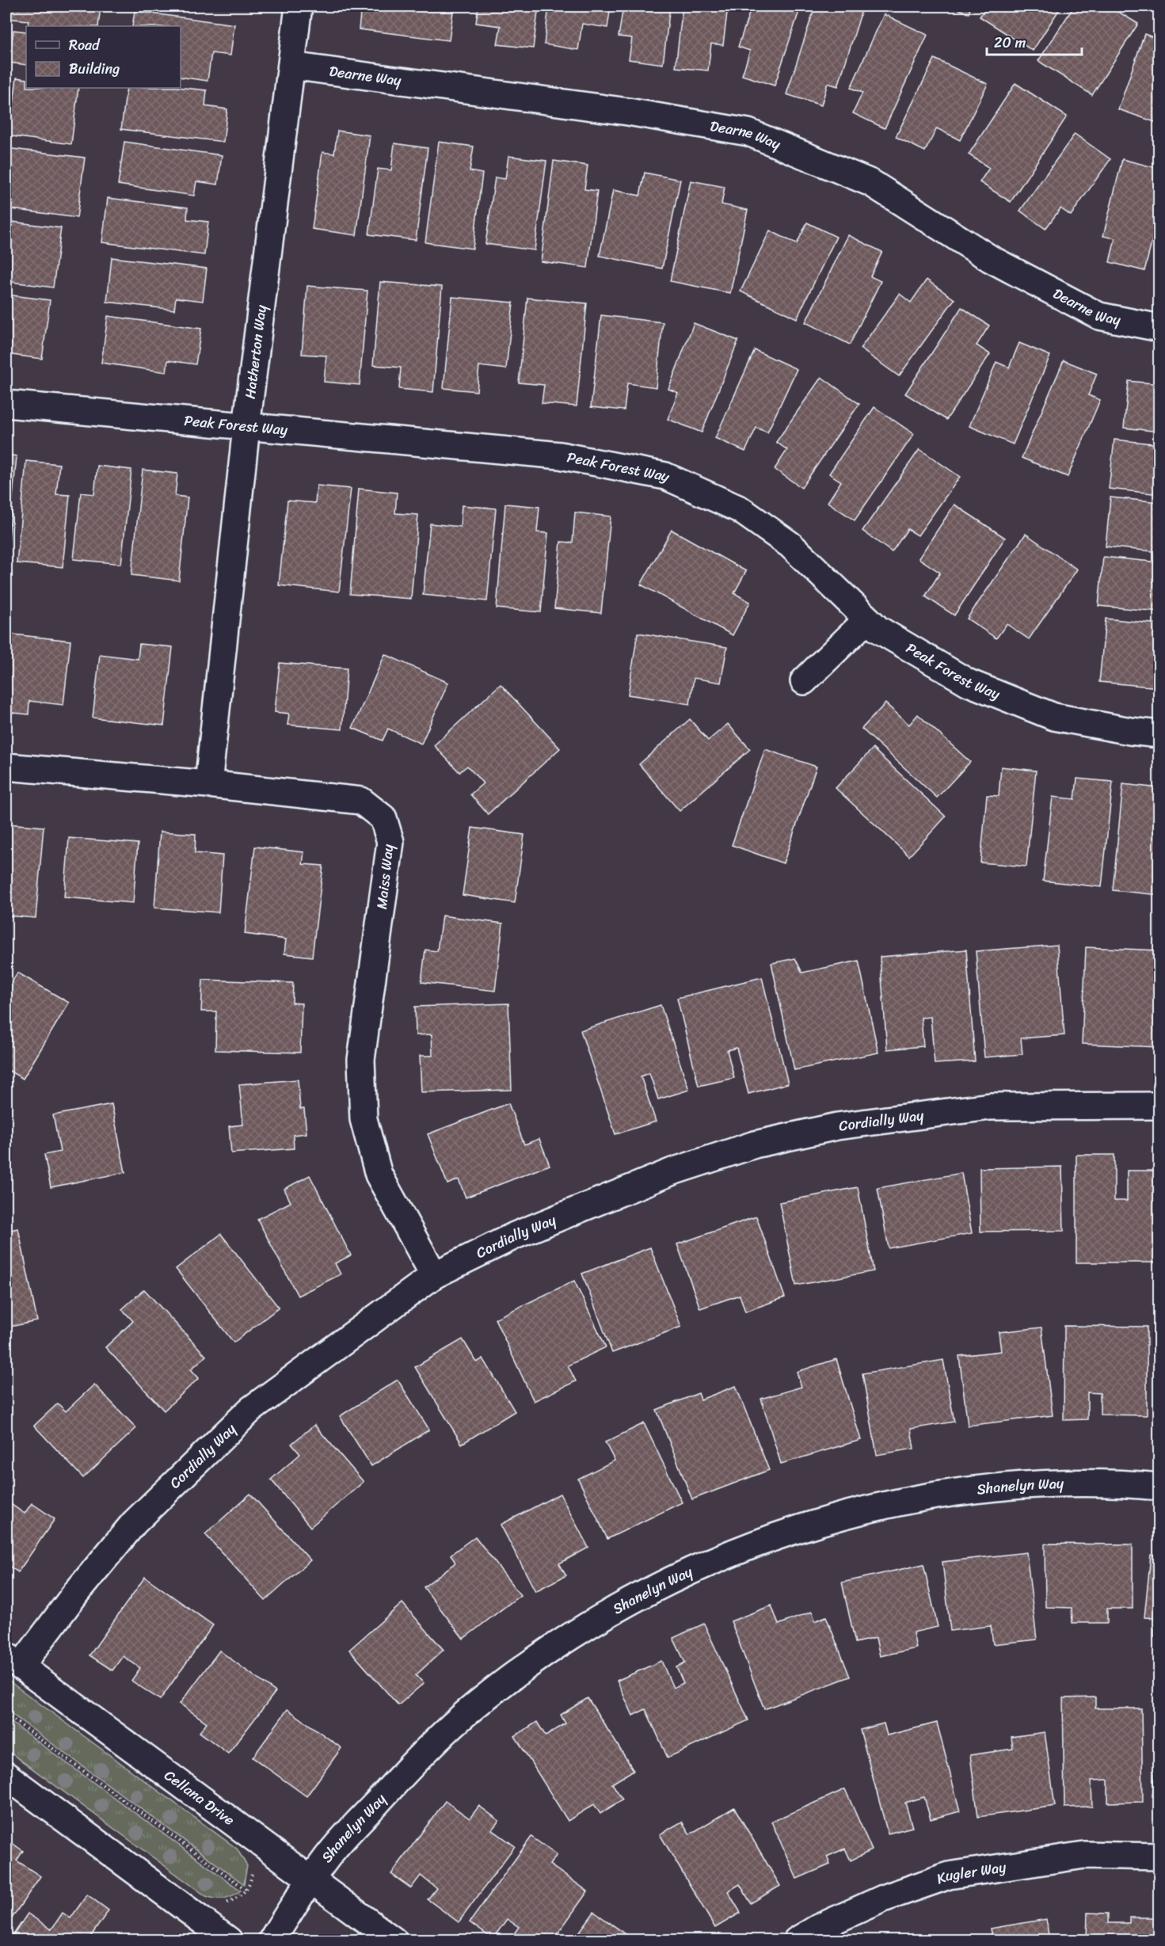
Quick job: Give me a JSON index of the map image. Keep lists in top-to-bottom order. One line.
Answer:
{"streets":{"street":["Dearne Way","Hatherton Way","Peak Forest Way","Maiss Way","Cordially Way","Shanelyn Way","Cellana Drive","Kugler Way"]},"crossings":[["Dearne Way","Hatherton Way"],["Hatherton Way","Peak Forest Way"],["Hatherton Way","Maiss Way"],["Maiss Way","Cordially Way"],["Cordially Way","Cellana Drive"],["Shanelyn Way","Cellana Drive"]],"legend":["Road","Building"],"scale_bar":"20 m"}
